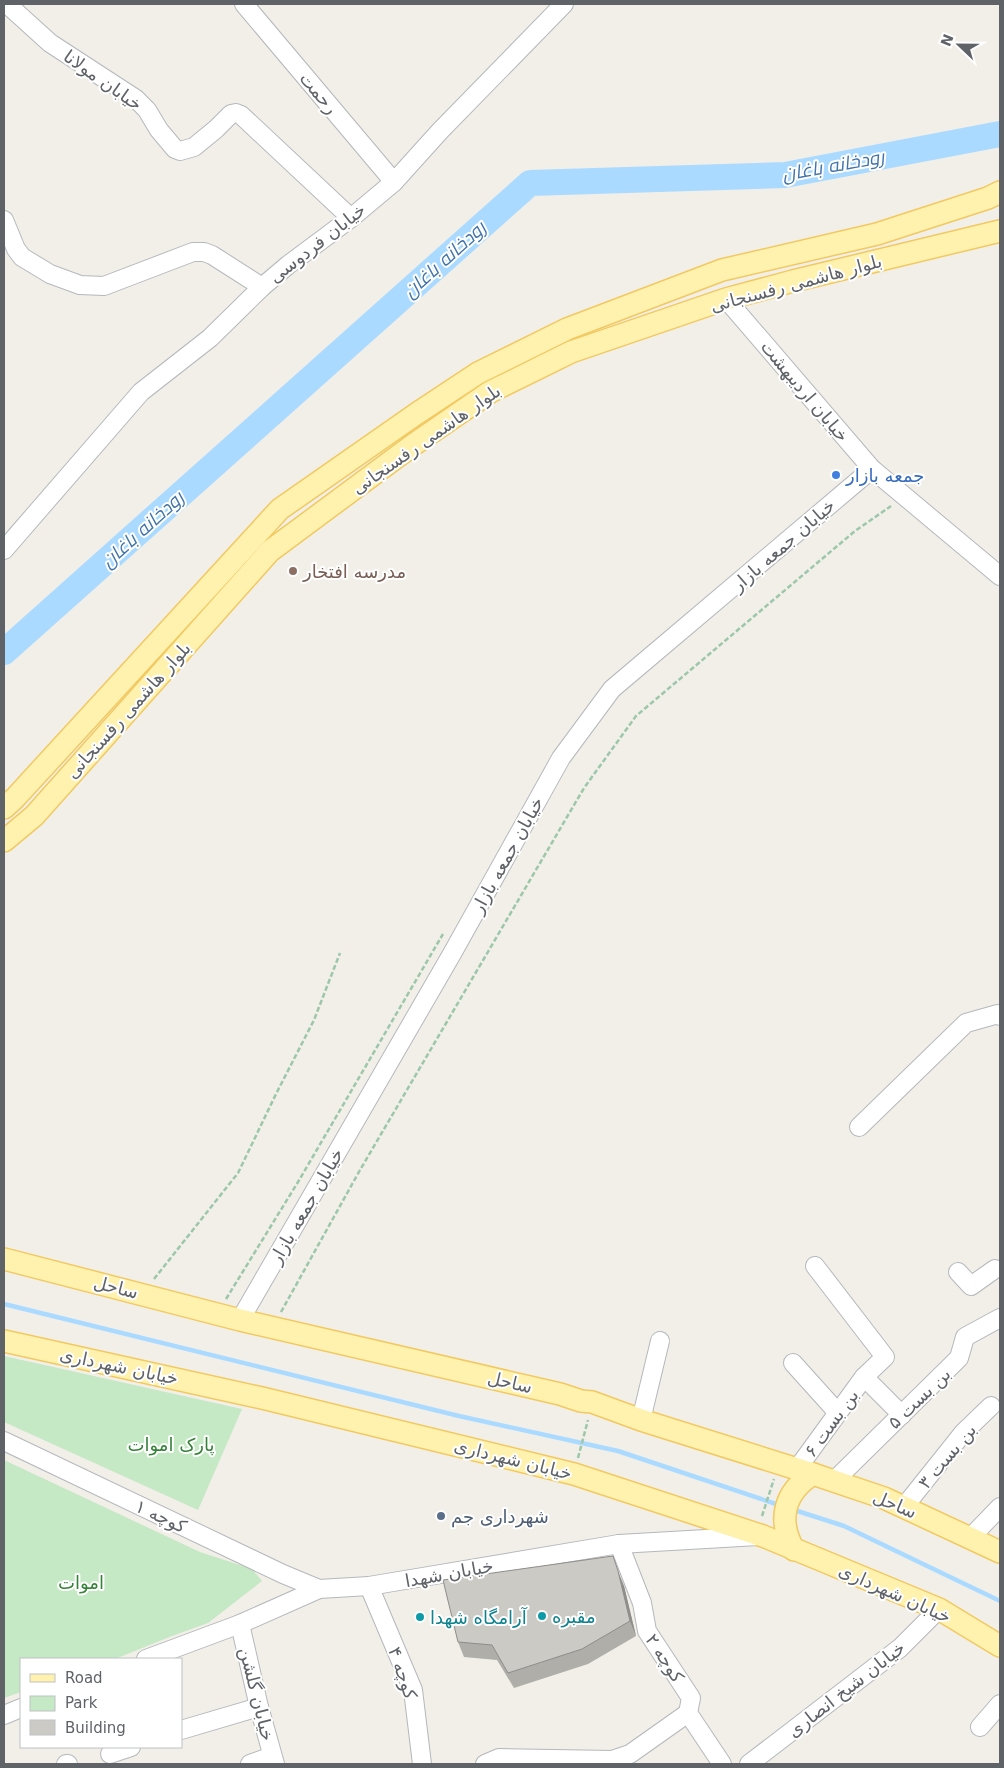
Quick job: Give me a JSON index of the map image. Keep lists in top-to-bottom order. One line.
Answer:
{"streets":{"main road":["بلوار هاشمی رفسنجانی","ساحل","خیابان شهرداری"],"street":["خیابان مولانا","رحمت","خیابان فردوسی","خیابان اردیبهشت","خیابان جمعه بازار","بن بست ۵","بن بست ۶","بن بست ۳","کوچه ۱","خیابان شهدا","کوچه ۲","کوچه ۴","خیابان شیخ انصاری","خیابان گلشن"]},"crossings":[["خیابان مولانا","خیابان فردوسی"],["رحمت","خیابان فردوسی"],["بلوار هاشمی رفسنجانی","خیابان اردیبهشت"],["خیابان اردیبهشت","خیابان جمعه بازار"],["خیابان جمعه بازار","ساحل"],["ساحل","بن بست ۵"],["ساحل","بن بست ۶"],["ساحل","بن بست ۳"],["خیابان شهرداری","خیابان شهدا"],["خیابان شهرداری","خیابان شیخ انصاری"],["کوچه ۱","خیابان شهدا"],["خیابان شهدا","کوچه ۲"],["خیابان شهدا","کوچه ۴"],["خیابان شهدا","خیابان گلشن"]],"water":["رودخانه باغان"],"parks":["پارک اموات","اموات"],"places":["جمعه بازار","مدرسه افتخار","شهرداری جم","مقبره","آرامگاه شهدا"],"legend":["Road","Park","Building"],"north":"left"}
